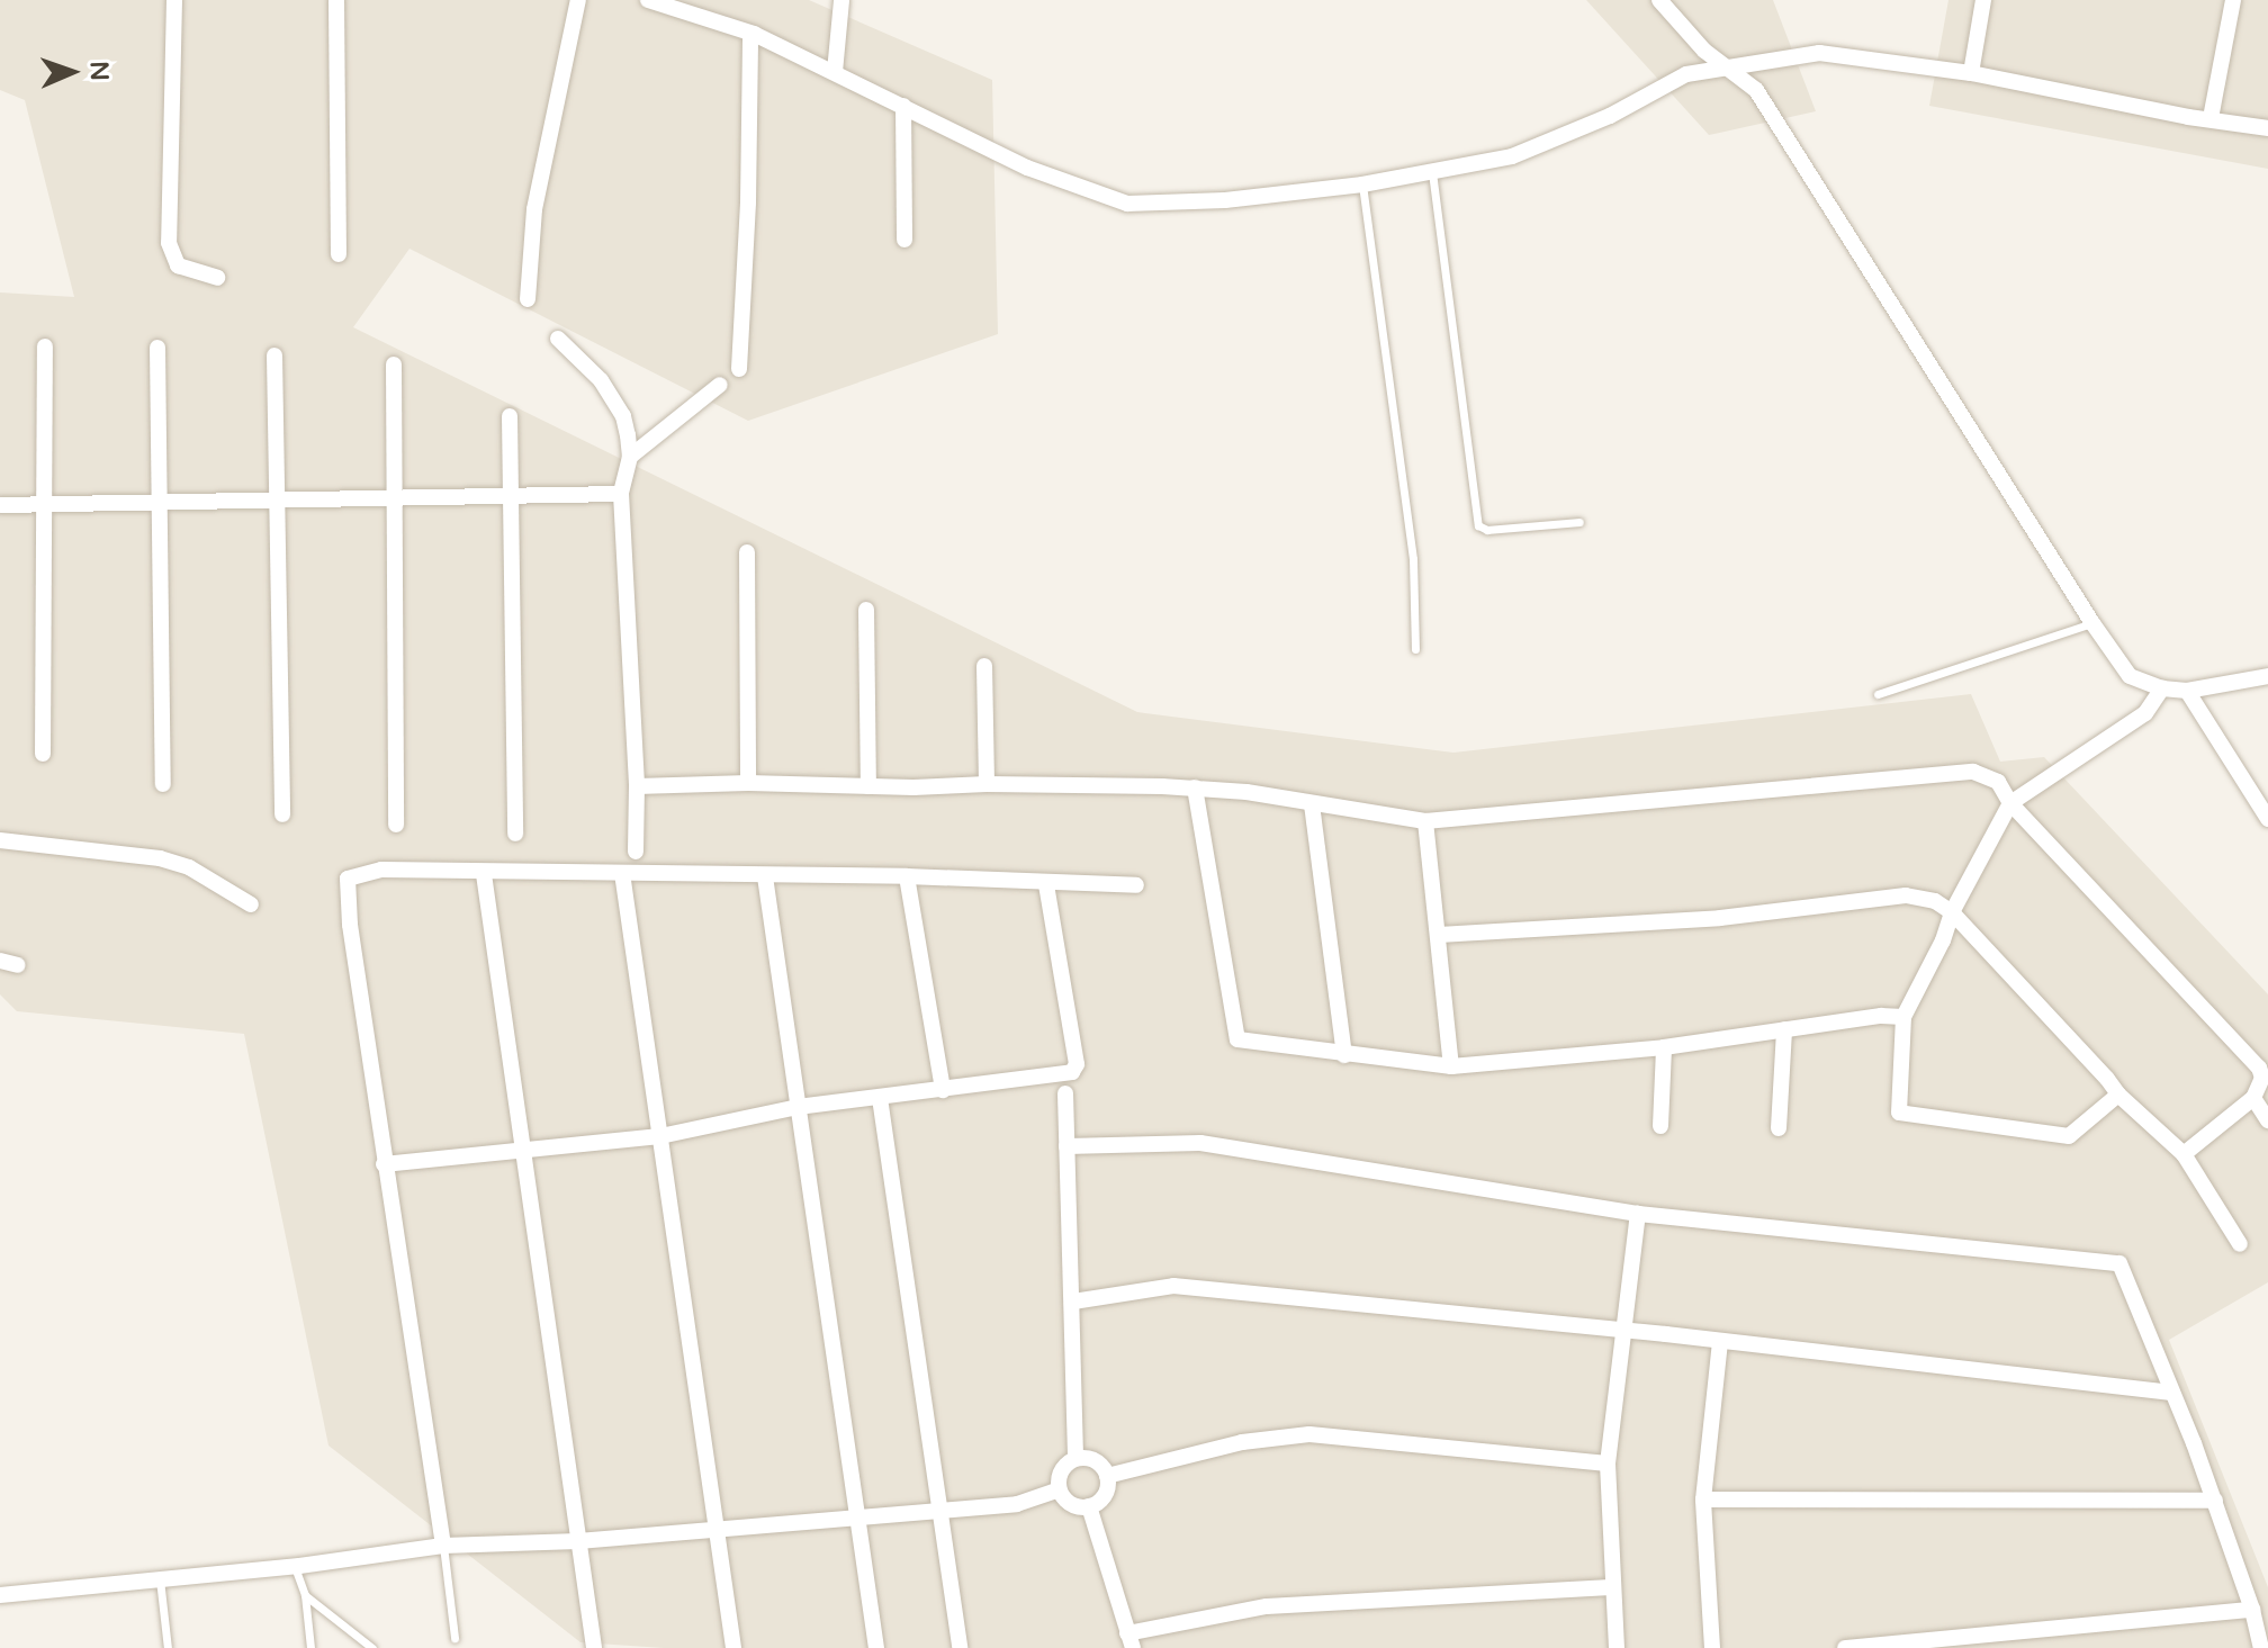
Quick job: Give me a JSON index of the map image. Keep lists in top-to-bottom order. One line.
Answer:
{"north":"right"}
